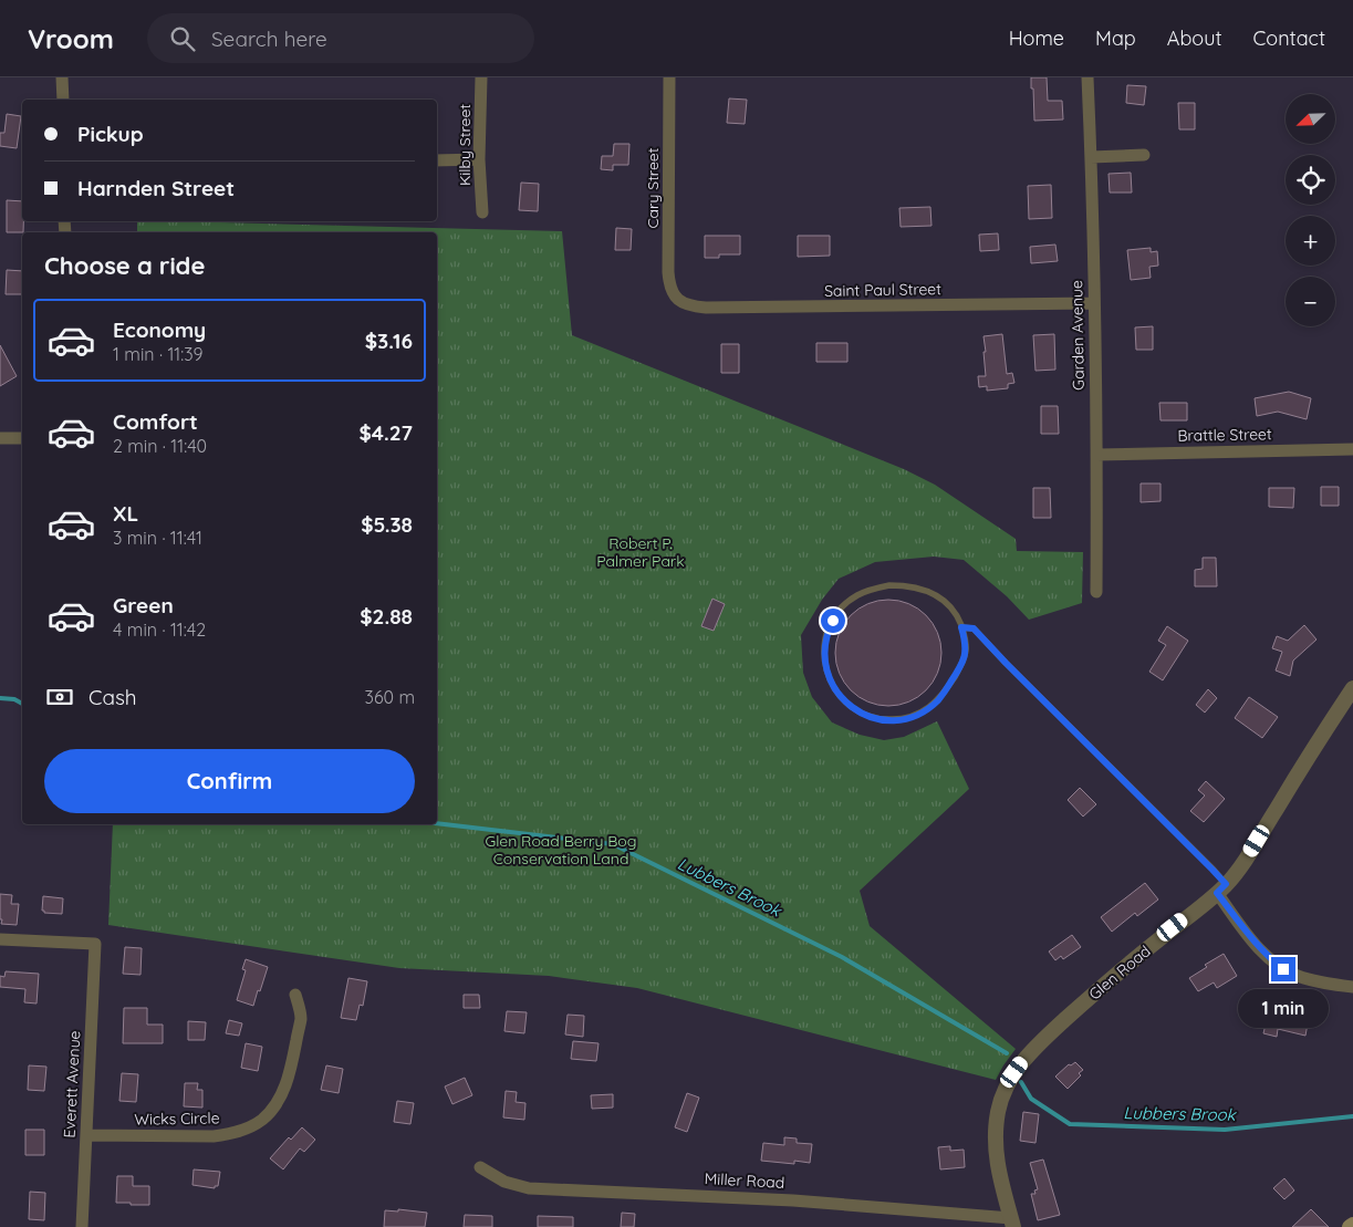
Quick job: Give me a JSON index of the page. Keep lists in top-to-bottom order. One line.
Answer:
{"streets":{"street":["Kilby Street","Cary Street","Saint Paul Street","Garden Avenue","Brattle Street","Glen Road","Everett Avenue","Wicks Circle","Miller Road"]},"crossings":[["Cary Street","Saint Paul Street"],["Saint Paul Street","Garden Avenue"],["Garden Avenue","Brattle Street"],["Glen Road","Miller Road"],["Everett Avenue","Wicks Circle"]],"water":["Lubbers Brook"],"parks":["Robert P. Palmer Park","Glen Road Berry Bog Conservation Land"],"north":"bottom left","page":{"header":"Vroom","search":"Search here","nav":["Home","Map","About","Contact"],"map_buttons":["+","−"],"banner":["Pickup","Harnden Street"],"heading":"Choose a ride","list":[{"name":"Economy","note":"1 min · 11:39","value":"$3.16"},{"name":"Comfort","note":"2 min · 11:40","value":"$4.27"},{"name":"XL","note":"3 min · 11:41","value":"$5.38"},{"name":"Green","note":"4 min · 11:42","value":"$2.88"}],"pay":["Cash","360 m"],"buttons":"Confirm","bubble":"1 min"}}
